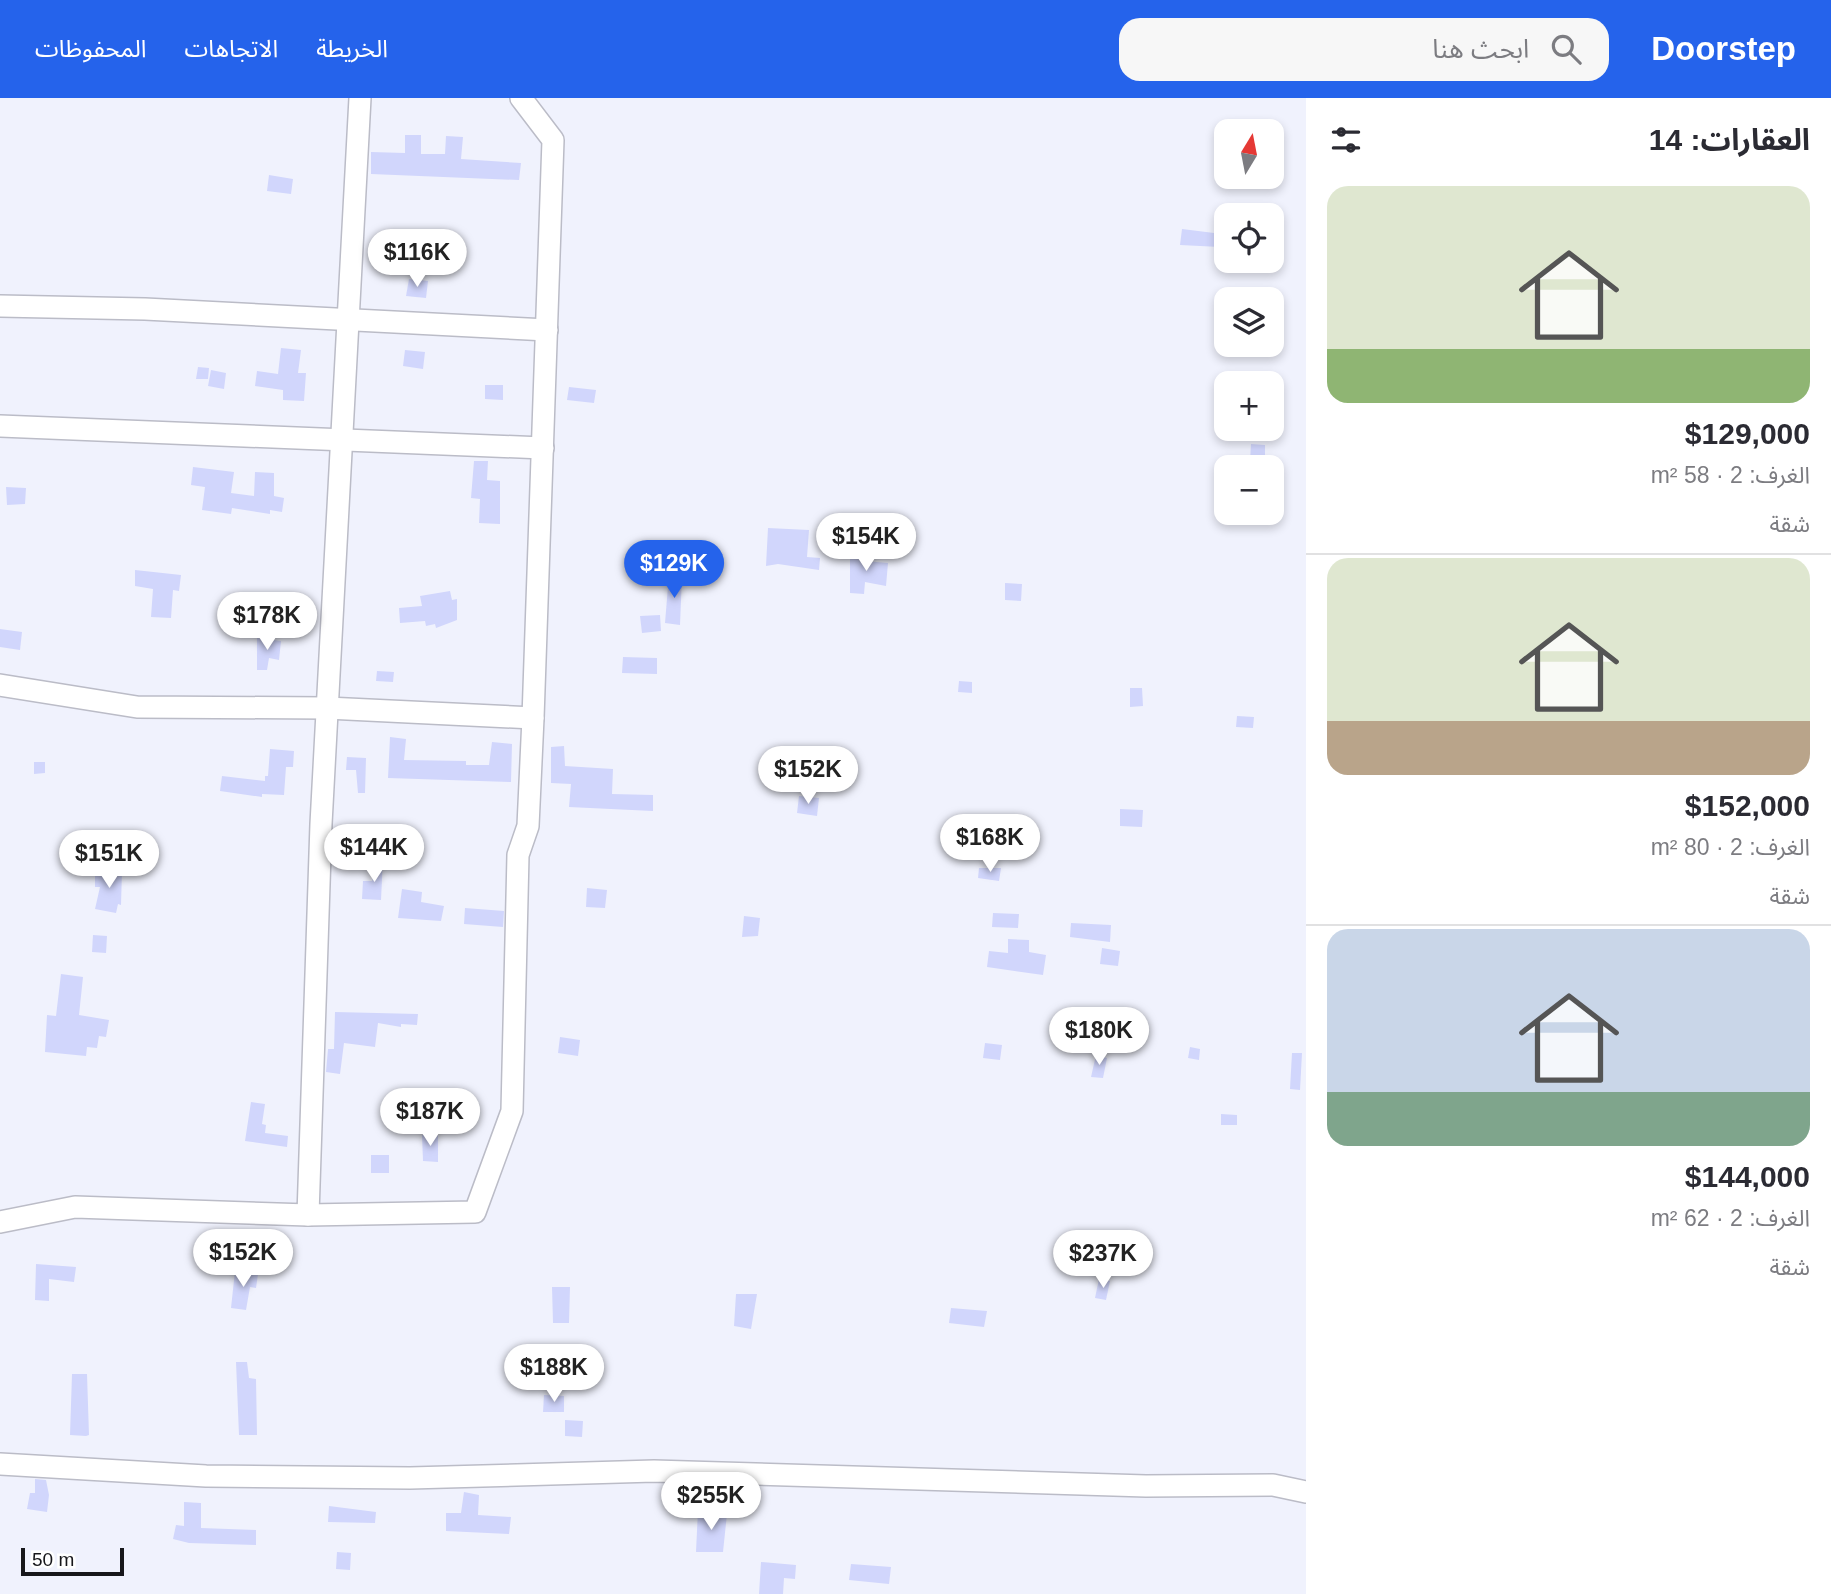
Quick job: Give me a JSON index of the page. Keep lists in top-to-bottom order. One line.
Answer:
{"scale_bar":"50 m","north":"top","page":{"header":"Doorstep","search":"ابحث هنا","nav":["الخريطة","الاتجاهات","المحفوظات"],"heading":"العقارات: 14","map_buttons":["+","−"],"list":[{"name":"$129,000","note":"الغرف: 2 · 58 m² · شقة"},{"name":"$152,000","note":"الغرف: 2 · 80 m² · شقة"},{"name":"$144,000","note":"الغرف: 2 · 62 m² · شقة"}],"price":["$116K","$154K","$129K","$178K","$152K","$168K","$144K","$151K","$180K","$187K","$152K","$237K","$188K","$255K"],"scale":"50 m"}}
